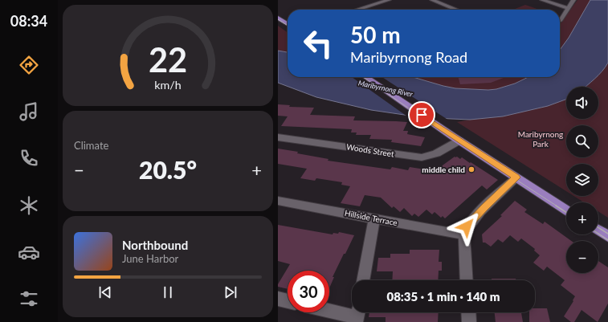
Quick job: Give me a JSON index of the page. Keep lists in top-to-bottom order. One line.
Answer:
{"streets":{"street":["Woods Street","Hillside Terrace"]},"water":["Maribyrnong River"],"parks":["Maribyrnong Park"],"places":["middle child"],"page":{"tabs":"08:34","turn":["50 m","Maribyrnong Road"],"map_buttons":["+","−"],"tile":"Climate","heat":["−","20.5°","+"],"song":["Northbound","June Harbor"],"limit":"30","trip":"08:35 · 1 min · 140 m","gauge":["22","km/h"]}}
